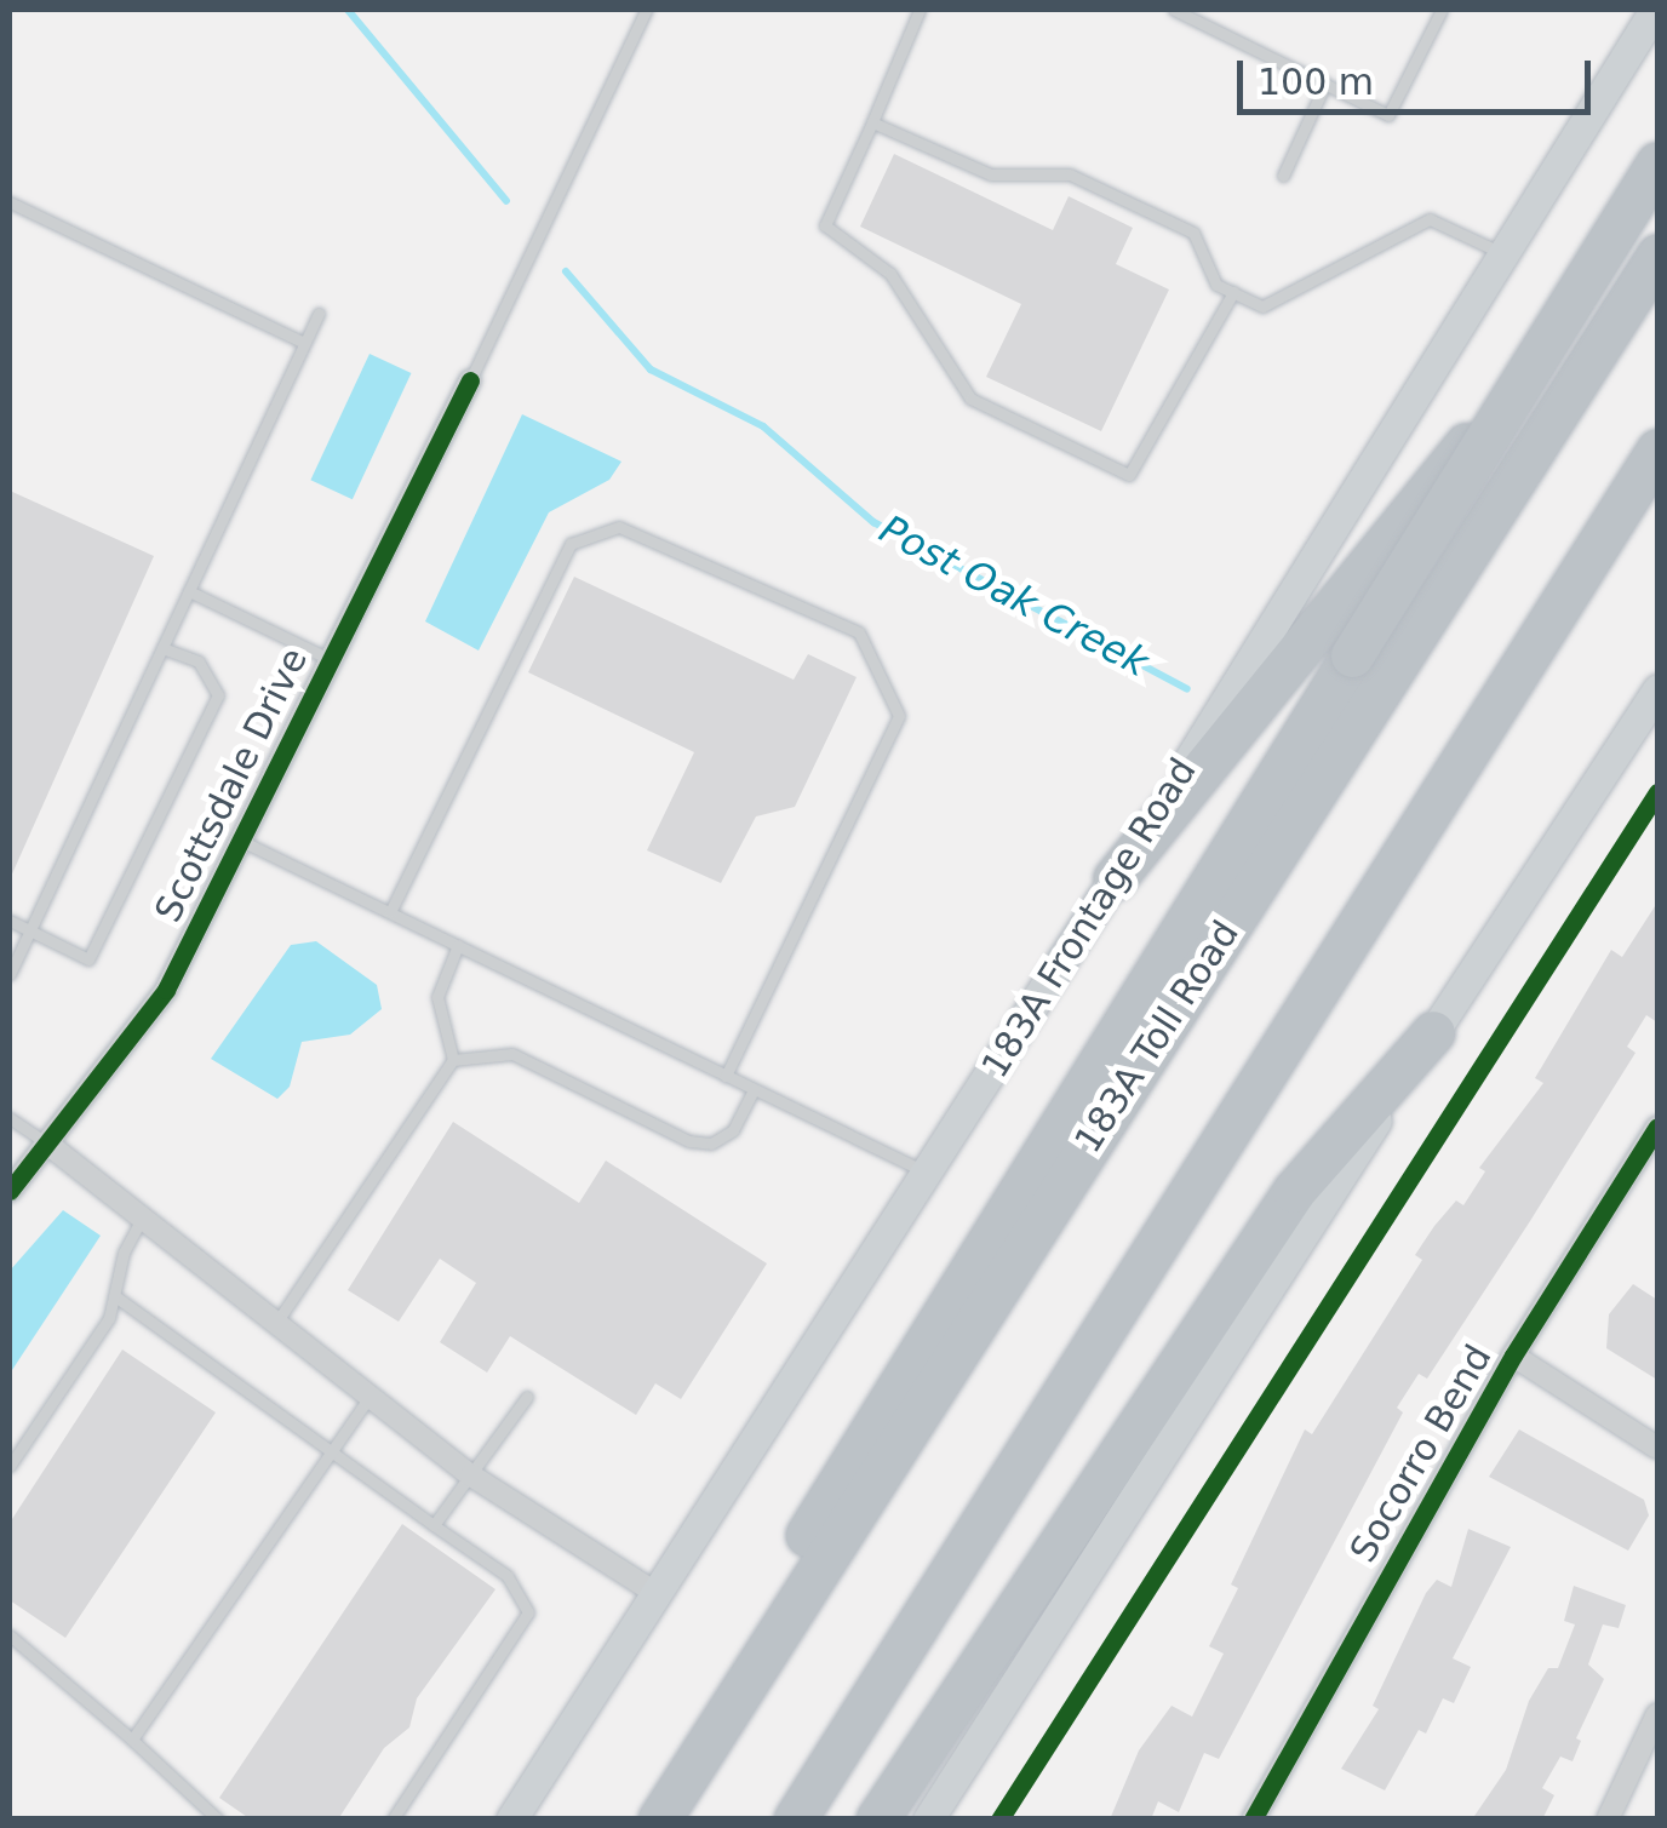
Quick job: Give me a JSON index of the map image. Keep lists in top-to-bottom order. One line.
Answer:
{"streets":{"highway":["183A Toll Road"],"main road":["183A Frontage Road"],"street":["Scottsdale Drive","Socorro Bend"]},"water":["Post Oak Creek"],"scale_bar":"100 m"}
